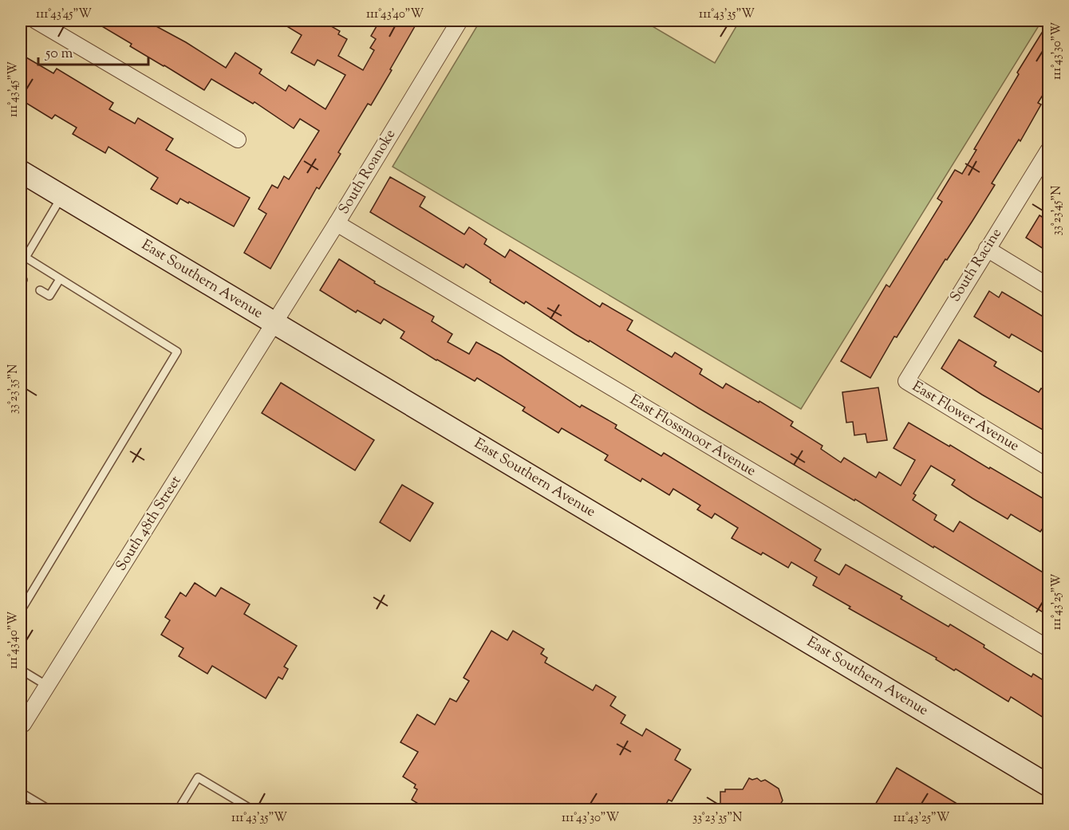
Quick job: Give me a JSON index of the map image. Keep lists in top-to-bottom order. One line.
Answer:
{"streets":{"main road":["East Southern Avenue"],"street":["South Roanoke","South Racine","East Flower Avenue","East Flossmoor Avenue","South 48th Street"]},"crossings":[["South Roanoke","East Southern Avenue"],["South Roanoke","East Flossmoor Avenue"],["South Roanoke","South 48th Street"],["South Racine","East Flower Avenue"],["East Southern Avenue","South 48th Street"]],"scale_bar":"50 m","coordinates":["111°43'45\"W","111°43'40\"W","111°43'35\"W","111°43'30\"W","33°23'45\"N","33°23'35\"N","111°43'25\"W"]}
